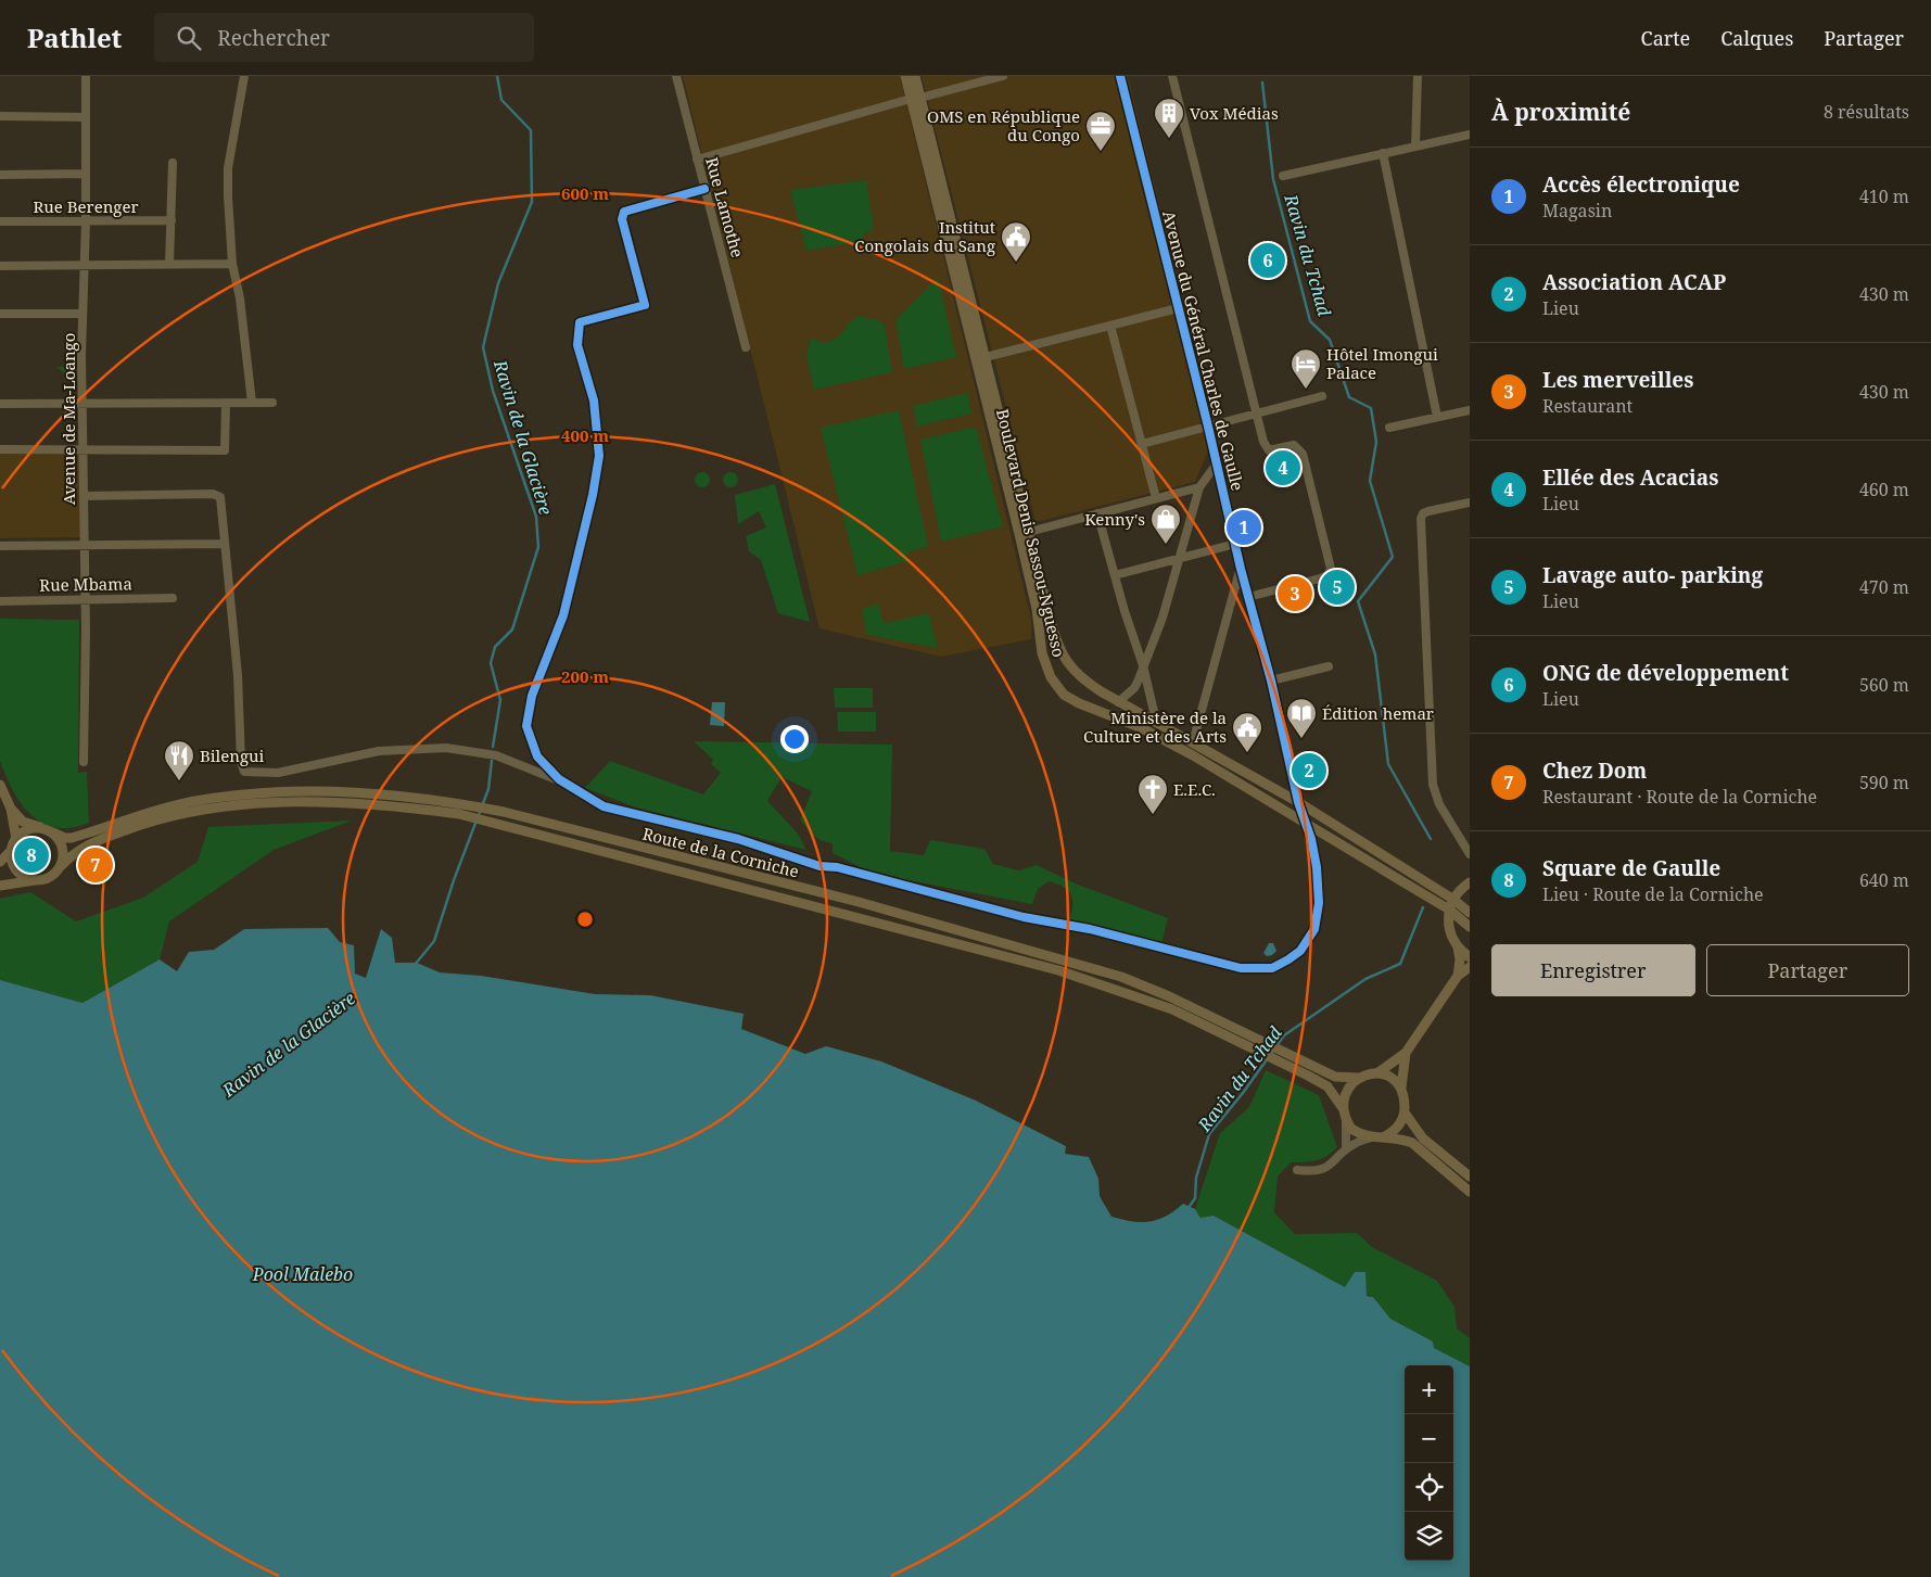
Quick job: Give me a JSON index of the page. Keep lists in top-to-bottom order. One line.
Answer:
{"streets":{"main road":["Boulevard Denis Sassou-Nguesso","Route de la Corniche"],"street":["Rue Berenger","Rue Lamothe","Avenue du Général Charles de Gaulle","Avenue de Ma-Loango","Rue Mbama"]},"crossings":[["Rue Berenger","Avenue de Ma-Loango"],["Avenue du Général Charles de Gaulle","Boulevard Denis Sassou-Nguesso"],["Avenue de Ma-Loango","Rue Mbama"]],"water":["Ravin du Tchad","Ravin de la Glacière","Pool Malebo"],"places":{"building":["Vox Médias"],"office":["OMS en République du Congo"],"public building":["Institut Congolais du Sang","Ministère de la Culture et des Arts"],"hotel":["Hôtel Imongui Palace"],"shop":["Kenny's"],"library":["Édition hemar"],"restaurant":["Bilengui"],"church":["E.E.C."]},"page":{"header":"Pathlet","search":"Rechercher","nav":["Carte","Calques","Partager"],"heading":["À proximité","8 résultats"],"list":[{"mark":"1","name":"Accès électronique","note":"Magasin","value":"410 m"},{"mark":"2","name":"Association ACAP","note":"Lieu","value":"430 m"},{"mark":"3","name":"Les merveilles","note":"Restaurant","value":"430 m"},{"mark":"4","name":"Ellée des Acacias","note":"Lieu","value":"460 m"},{"mark":"5","name":"Lavage auto- parking","note":"Lieu","value":"470 m"},{"mark":"6","name":"ONG de développement","note":"Lieu","value":"560 m"},{"mark":"7","name":"Chez Dom","note":"Restaurant · Route de la Corniche","value":"590 m"},{"mark":"8","name":"Square de Gaulle","note":"Lieu · Route de la Corniche","value":"640 m"}],"pins":["6","4","1","5","3","2","8","7"],"buttons":["Enregistrer","Partager"],"map_buttons":["+","−"]},"rings":["600 m","400 m","200 m"]}
